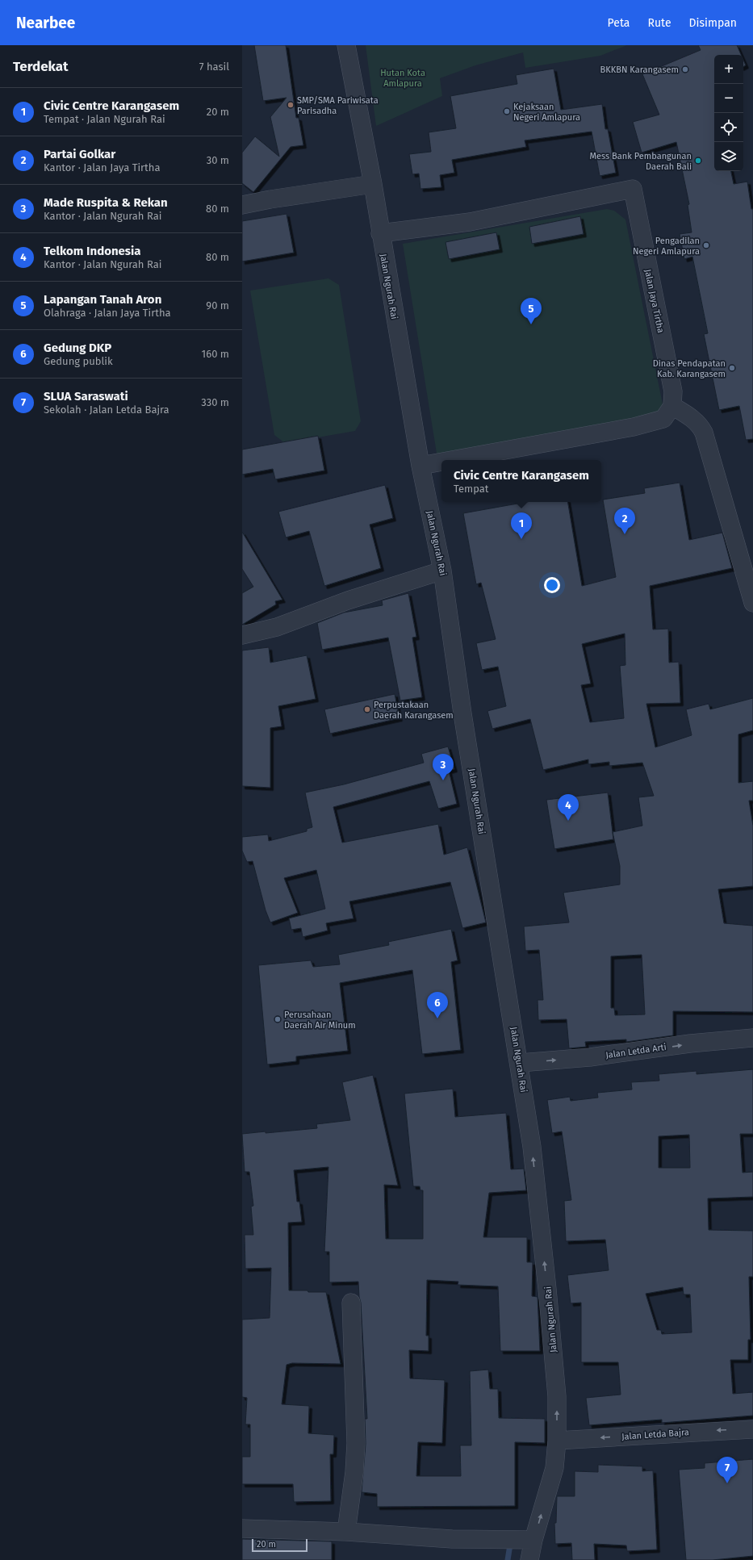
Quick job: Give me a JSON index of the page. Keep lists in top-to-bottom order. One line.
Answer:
{"streets":{"street":["Jalan Ngurah Rai","Jalan Jaya Tirtha","Jalan Letda Arti","Jalan Letda Bajra"]},"crossings":[["Jalan Ngurah Rai","Jalan Jaya Tirtha"],["Jalan Ngurah Rai","Jalan Letda Arti"],["Jalan Ngurah Rai","Jalan Letda Bajra"]],"one_way":["Jalan Letda Arti","Jalan Letda Bajra"],"parks":["Hutan Kota Amlapura"],"places":["BKKBN Karangasem","SMP/SMA Pariwisata Parisadha","Kejaksaan Negeri Amlapura","Mess Bank Pembangunan Daerah Bali","Pengadilan Negeri Amlapura","Dinas Pendapatan Kab. Karangasem","Perpustakaan Daerah Karangasem","Perusahaan Daerah Air Minum"],"scale_bar":"20 m","page":{"header":"Nearbee","nav":["Peta","Rute","Disimpan"],"heading":["Terdekat","7 hasil"],"map_buttons":["+","−"],"list":[{"mark":"1","name":"Civic Centre Karangasem","note":"Tempat · Jalan Ngurah Rai","value":"20 m"},{"mark":"2","name":"Partai Golkar","note":"Kantor · Jalan Jaya Tirtha","value":"30 m"},{"mark":"3","name":"Made Ruspita & Rekan","note":"Kantor · Jalan Ngurah Rai","value":"80 m"},{"mark":"4","name":"Telkom Indonesia","note":"Kantor · Jalan Ngurah Rai","value":"80 m"},{"mark":"5","name":"Lapangan Tanah Aron","note":"Olahraga · Jalan Jaya Tirtha","value":"90 m"},{"mark":"6","name":"Gedung DKP","note":"Gedung publik","value":"160 m"},{"mark":"7","name":"SLUA Saraswati","note":"Sekolah · Jalan Letda Bajra","value":"330 m"}],"pins":["5","2","1","3","4","6","7"],"popup":["Civic Centre Karangasem","Tempat"],"scale":"20 m"}}
